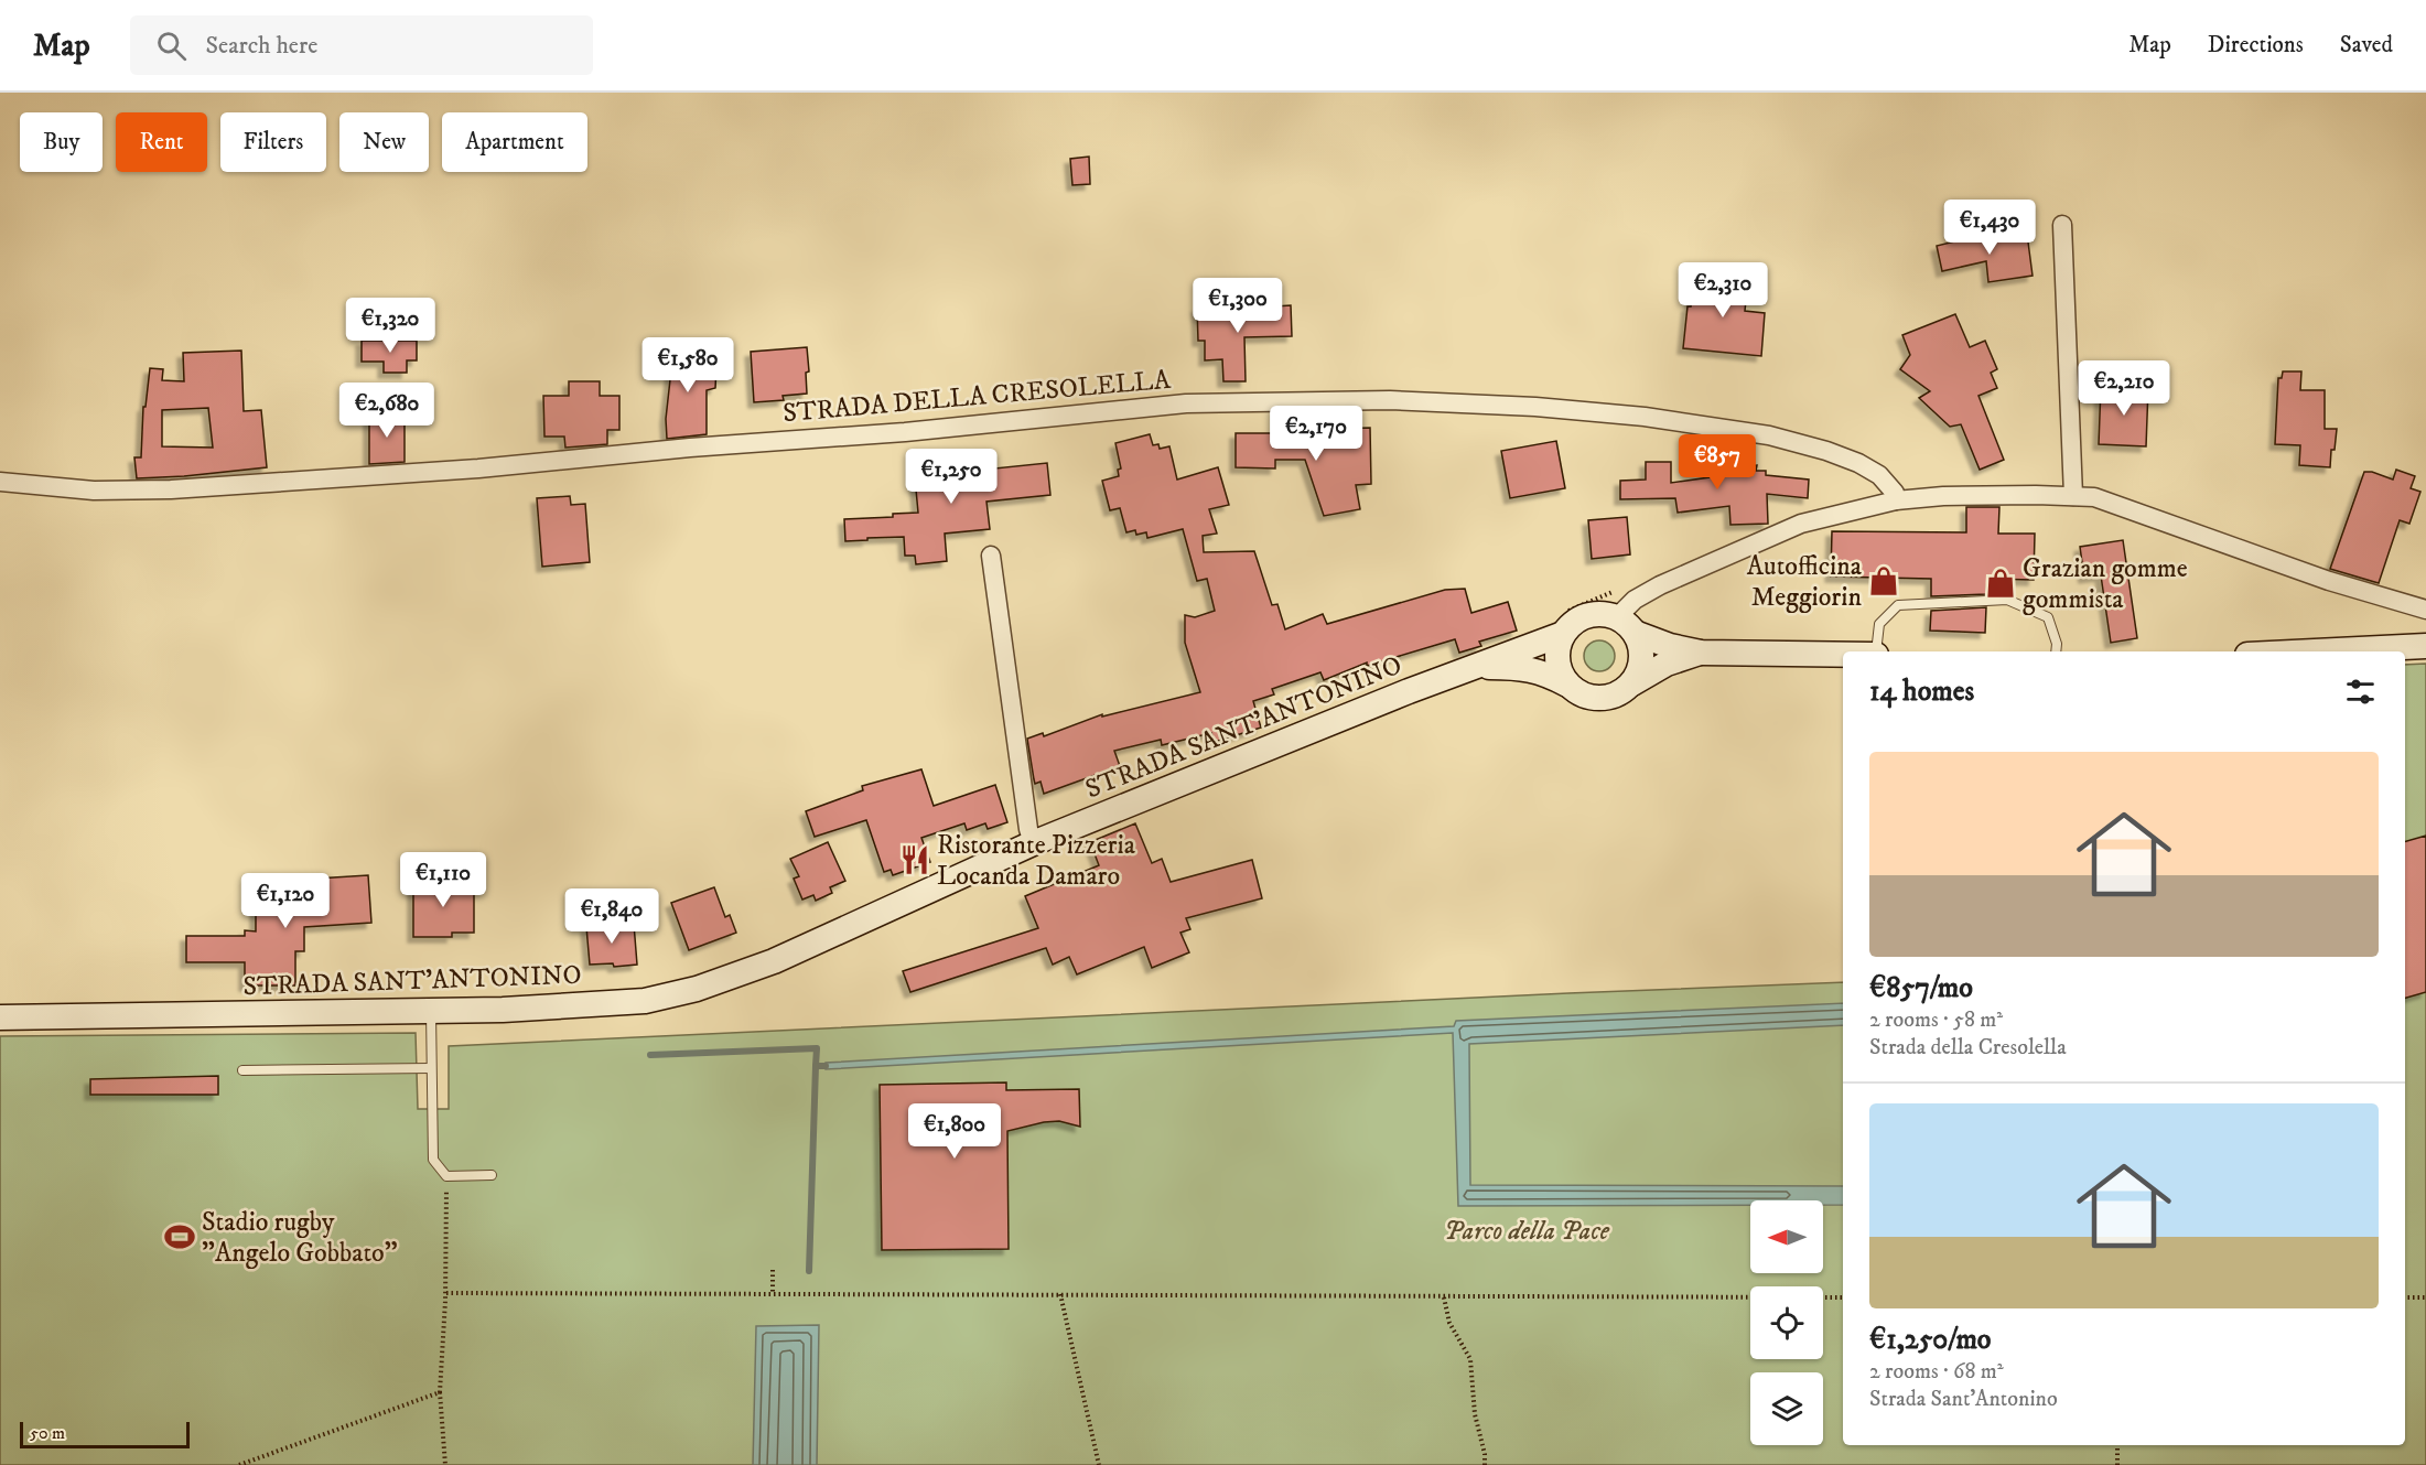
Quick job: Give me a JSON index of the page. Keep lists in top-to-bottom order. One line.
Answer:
{"streets":{"main road":["STRADA SANT'ANTONINO"],"street":["STRADA DELLA CRESOLELLA"]},"parks":["Parco della Pace"],"places":{"shop":["Autofficina Meggiorin","Grazian gomme gommista"],"restaurant":["Ristorante Pizzeria Locanda Damaro"],"sports":["Stadio rugby \"Angelo Gobbato\""]},"scale_bar":"50 m","north":"left","page":{"header":"Map","search":"Search here","nav":["Map","Directions","Saved"],"chip":["Buy","Rent","Filters","New","Apartment"],"price":["€1,430","€2,310","€1,300","€1,320","€1,580","€2,210","€2,680","€2,170","€857","€1,250","€1,110","€1,120","€1,840","€1,800"],"heading":"14 homes","list":[{"name":"€857/mo","note":"2 rooms · 58 m² · Strada della Cresolella"},{"name":"€1,250/mo","note":"2 rooms · 68 m² · Strada Sant'Antonino"}],"scale":"50 m"}}
